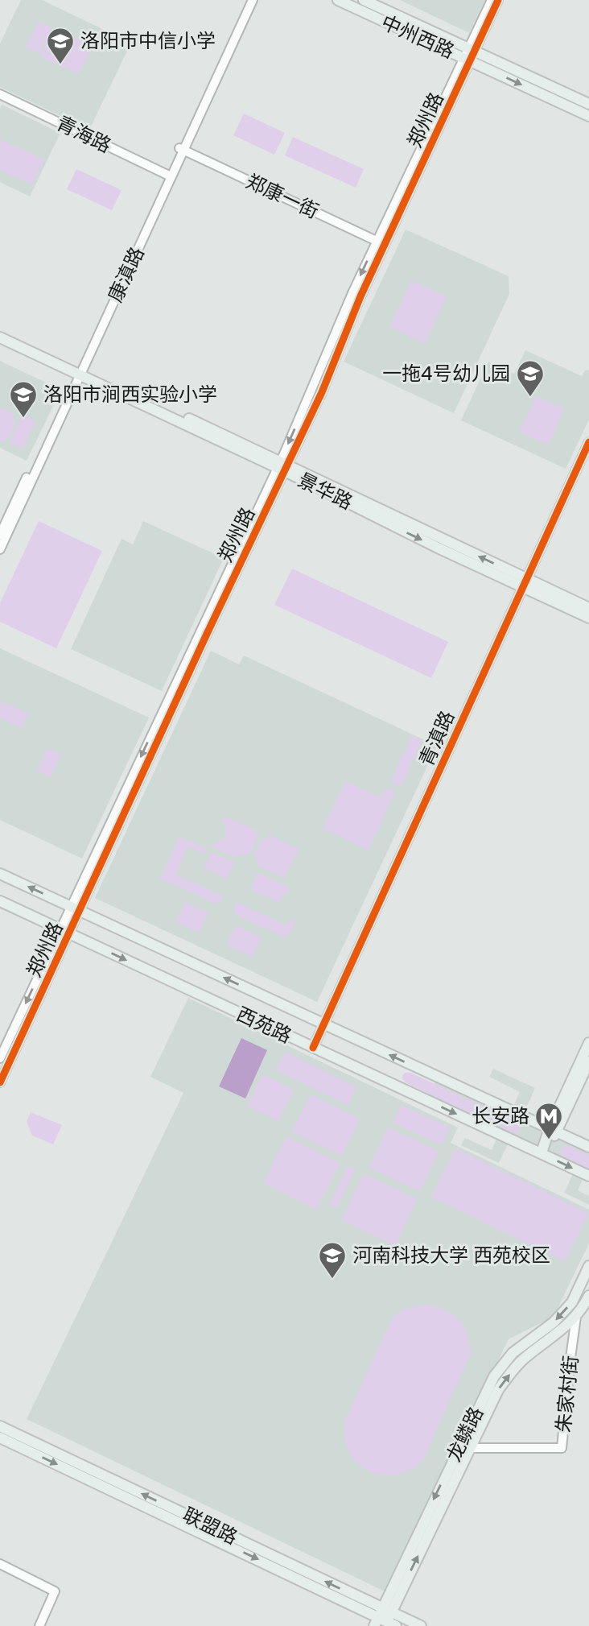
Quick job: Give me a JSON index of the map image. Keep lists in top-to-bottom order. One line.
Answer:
{"streets":{"main road":["中州西路","景华路","西苑路","龙鳞路","联盟路"],"street":["郑州路","青海路","郑康一街","康滇路","青滇路","朱家村街"]},"crossings":[["中州西路","郑州路"],["郑州路","郑康一街"],["郑州路","景华路"],["郑州路","西苑路"],["青海路","康滇路"],["郑康一街","康滇路"],["康滇路","景华路"],["景华路","青滇路"],["青滇路","西苑路"],["朱家村街","龙鳞路"],["龙鳞路","联盟路"]],"places":{"school or university":["洛阳市中信小学","一拖4号幼儿园","洛阳市涧西实验小学","河南科技大学 西苑校区"],"metro station":["长安路"]}}
